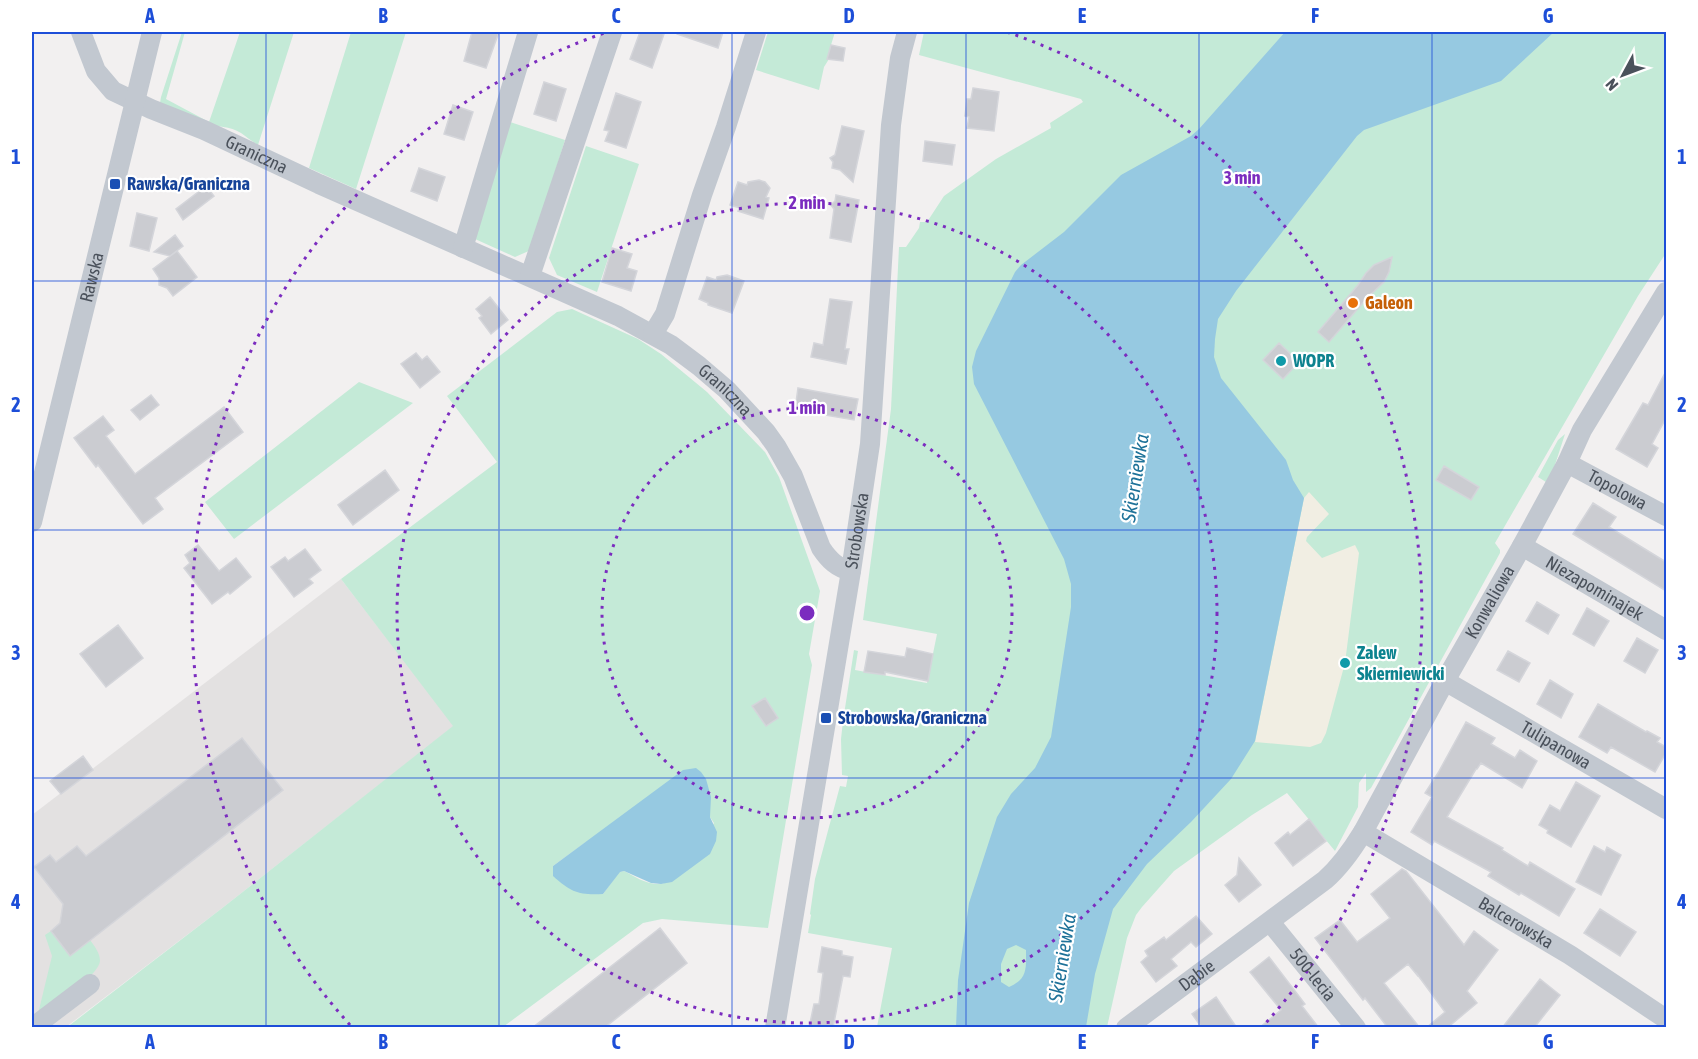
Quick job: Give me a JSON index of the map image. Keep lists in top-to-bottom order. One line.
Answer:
{"streets":{"street":["Graniczna","Rawska","Topolowa","Strobowska","Niezapominajek","Konwaliowa","Tulipanowa","Balcerowska","Dąbie","500-lecia"]},"crossings":[["Graniczna","Rawska"],["Graniczna","Strobowska"],["Topolowa","Konwaliowa"],["Niezapominajek","Konwaliowa"],["Konwaliowa","Tulipanowa"],["Konwaliowa","Balcerowska"],["Konwaliowa","Dąbie"],["Konwaliowa","500-lecia"],["Dąbie","500-lecia"]],"water":["Skierniewka"],"places":{"transit":["Rawska/Graniczna","Strobowska/Graniczna"],"other":["Galeon","WOPR","Zalew Skierniewicki"]},"north":"bottom left","grid":{"columns":["A","B","C","D","E","F","G"],"rows":["1","2","3","4"]},"rings":["3 min","2 min","1 min"]}
